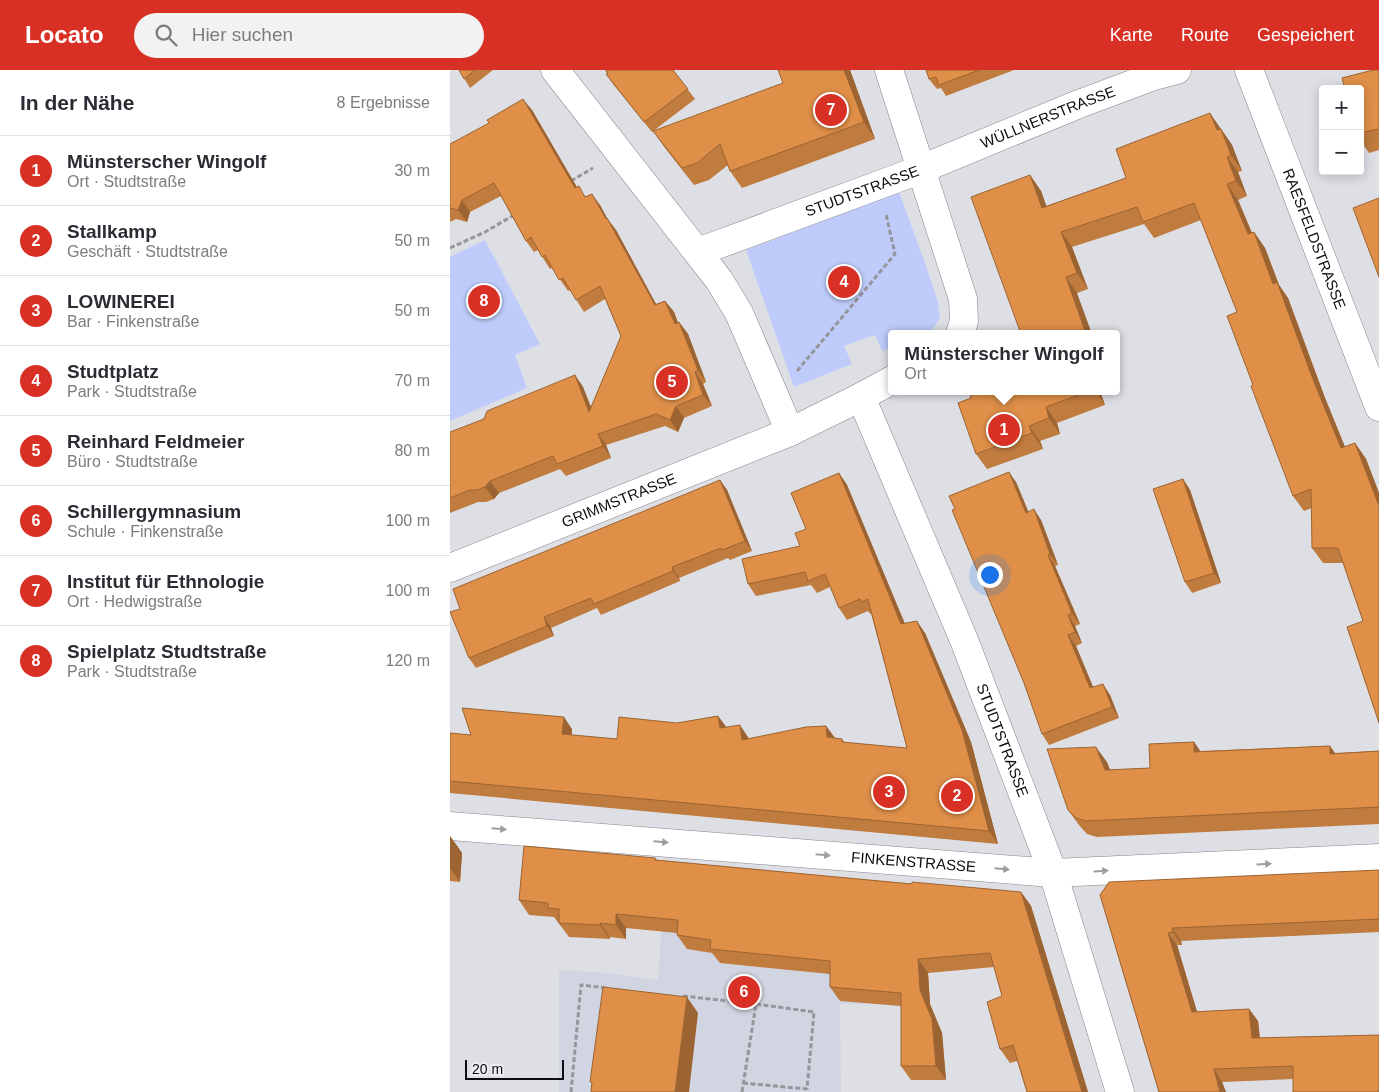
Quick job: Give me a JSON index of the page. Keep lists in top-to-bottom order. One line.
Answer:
{"streets":{"street":["WÜLLNERSTRASSE","STUDTSTRASSE","RAESFELDSTRASSE","GRIMMSTRASSE","FINKENSTRASSE"]},"crossings":[["WÜLLNERSTRASSE","STUDTSTRASSE"],["STUDTSTRASSE","FINKENSTRASSE"]],"one_way":["FINKENSTRASSE"],"scale_bar":"20 m","page":{"header":"Locato","search":"Hier suchen","nav":["Karte","Route","Gespeichert"],"heading":["In der Nähe","8 Ergebnisse"],"map_buttons":["+","−"],"pins":["7","4","8","5","1","3","2","6"],"list":[{"mark":"1","name":"Münsterscher Wingolf","note":"Ort · Studtstraße","value":"30 m"},{"mark":"2","name":"Stallkamp","note":"Geschäft · Studtstraße","value":"50 m"},{"mark":"3","name":"LOWINEREI","note":"Bar · Finkenstraße","value":"50 m"},{"mark":"4","name":"Studtplatz","note":"Park · Studtstraße","value":"70 m"},{"mark":"5","name":"Reinhard Feldmeier","note":"Büro · Studtstraße","value":"80 m"},{"mark":"6","name":"Schillergymnasium","note":"Schule · Finkenstraße","value":"100 m"},{"mark":"7","name":"Institut für Ethnologie","note":"Ort · Hedwigstraße","value":"100 m"},{"mark":"8","name":"Spielplatz Studtstraße","note":"Park · Studtstraße","value":"120 m"}],"popup":["Münsterscher Wingolf","Ort"],"scale":"20 m"}}
